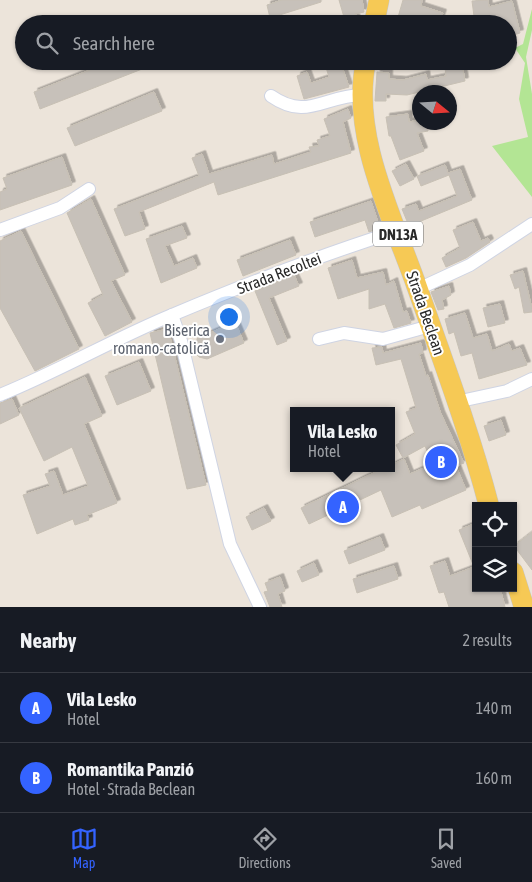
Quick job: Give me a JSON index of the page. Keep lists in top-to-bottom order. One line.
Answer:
{"streets":{"main road":["DN13A","Strada Beclean"],"street":["Strada Recoltei"]},"crossings":[["Strada Recoltei","Strada Beclean"]],"places":["Biserica romano-catolică"],"north":"right","page":{"search":"Search here","popup":["Vila Lesko","Hotel"],"pins":["B","A"],"heading":["Nearby","2 results"],"list":[{"mark":"A","name":"Vila Lesko","note":"Hotel","value":"140 m"},{"mark":"B","name":"Romantika Panzió","note":"Hotel · Strada Beclean","value":"160 m"}],"nav":["Map","Directions","Saved"]}}
